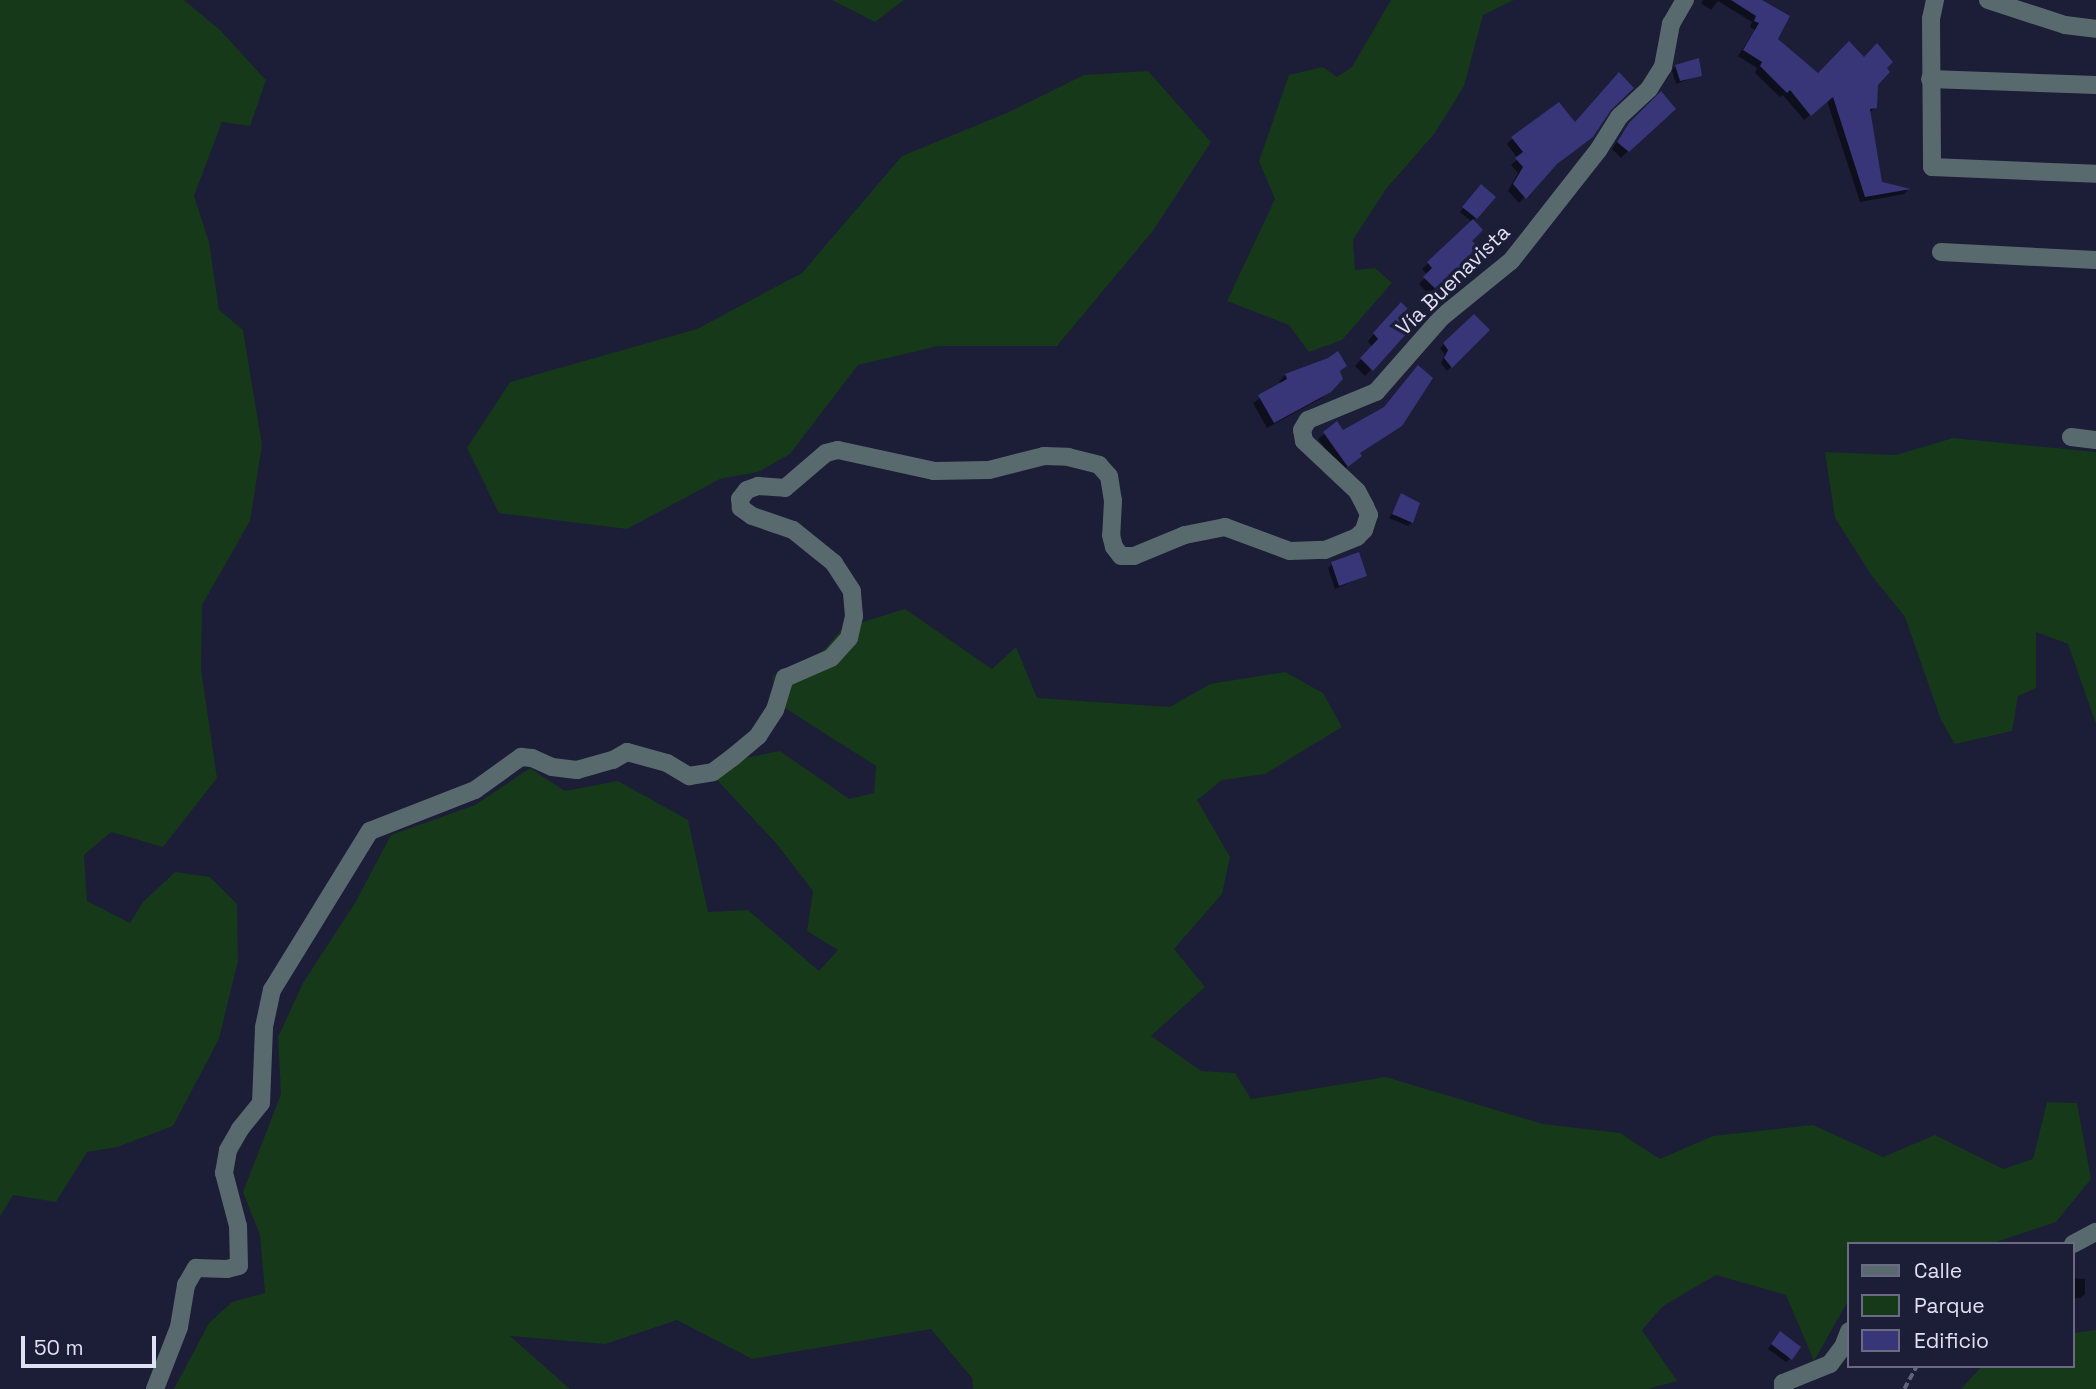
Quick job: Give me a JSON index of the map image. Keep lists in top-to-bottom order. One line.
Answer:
{"streets":{"street":["Vía Buenavista"]},"legend":["Calle","Parque","Edificio"],"scale_bar":"50 m"}
